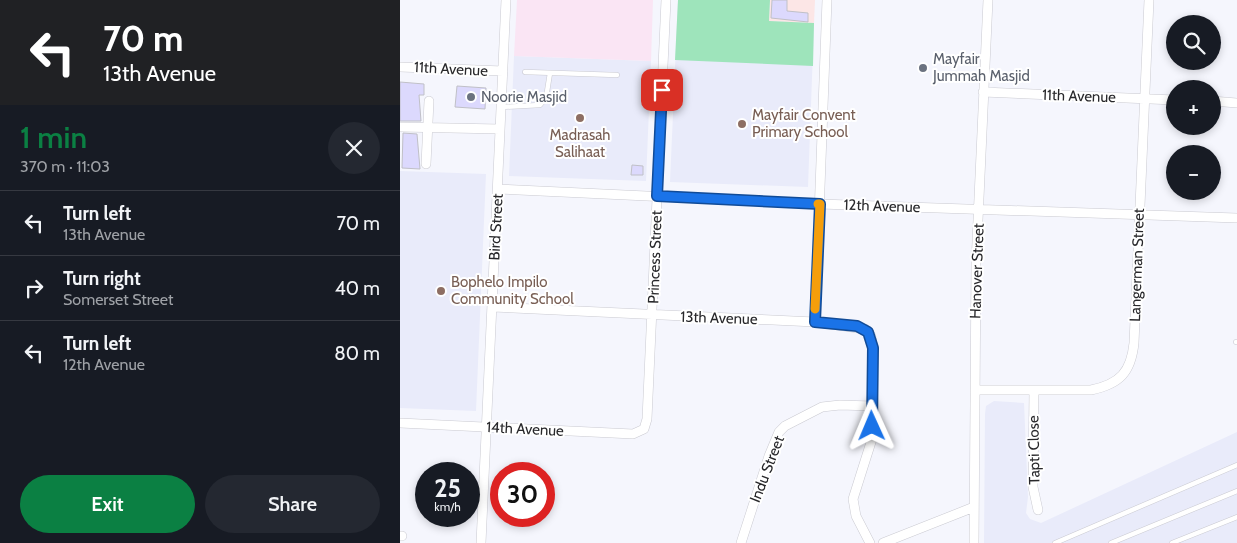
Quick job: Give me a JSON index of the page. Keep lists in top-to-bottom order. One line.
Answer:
{"streets":{"street":["11th Avenue","12th Avenue","Bird Street","Princess Street","Langerman Street","Hanover Street","13th Avenue","14th Avenue","Tapti Close","Indu Street"]},"crossings":[["11th Avenue","Bird Street"],["11th Avenue","Langerman Street"],["11th Avenue","Hanover Street"],["12th Avenue","Bird Street"],["12th Avenue","Princess Street"],["12th Avenue","Langerman Street"],["12th Avenue","Hanover Street"],["Bird Street","13th Avenue"],["Bird Street","14th Avenue"],["Princess Street","13th Avenue"],["Princess Street","14th Avenue"],["Langerman Street","Hanover Street"],["Langerman Street","Tapti Close"],["13th Avenue","Indu Street"]],"places":["Mayfair Jummah Masjid","Noorie Masjid","Madrasah Salihaat","Mayfair Convent Primary School","Bophelo Impilo Community School"],"page":{"turn":["70 m","13th Avenue"],"map_buttons":["+","−"],"heading":["1 min","370 m · 11:03"],"list":[{"name":"Turn left","note":"13th Avenue","value":"70 m"},{"name":"Turn right","note":"Somerset Street","value":"40 m"},{"name":"Turn left","note":"12th Avenue","value":"80 m"}],"speed":"25 km/h","limit":"30","buttons":["Exit","Share"]}}
